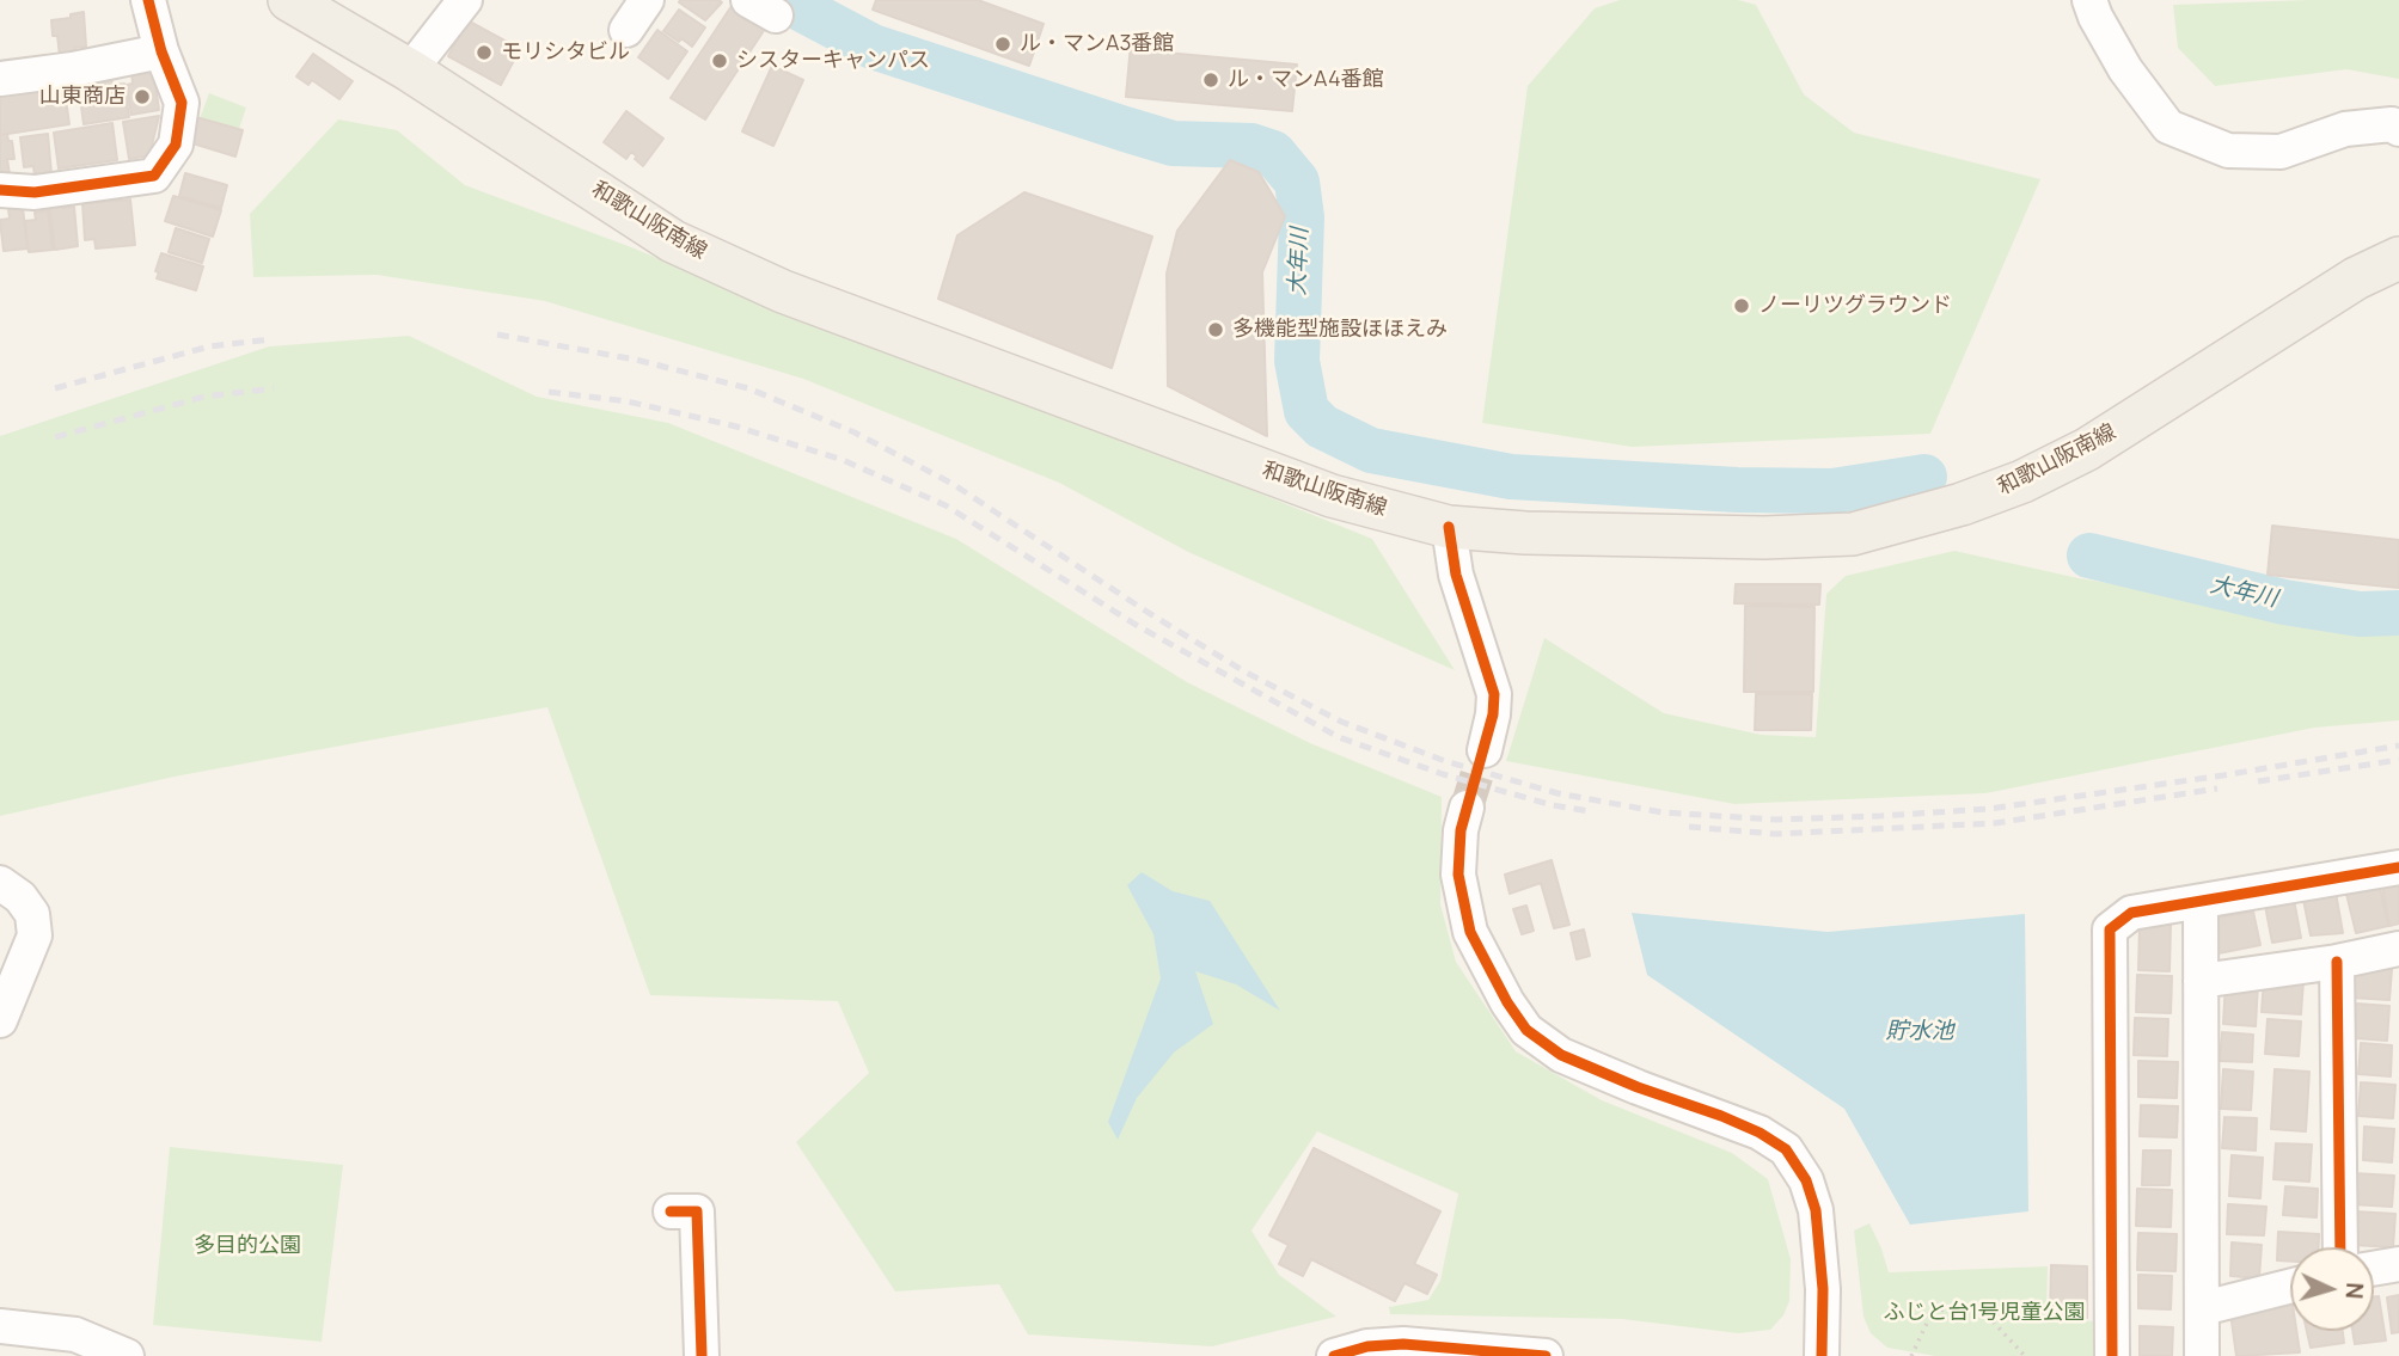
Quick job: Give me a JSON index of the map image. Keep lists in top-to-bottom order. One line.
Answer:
{"streets":{"main road":["和歌山阪南線"]},"water":["大年川","貯水池"],"parks":["多目的公園","ふじと台1号児童公園"],"places":["ル・マンA3番館","モリシタビル","シスターキャンパス","ル・マンA4番館","山東商店","ノーリツグラウンド","多機能型施設ほほえみ"],"north":"right"}
